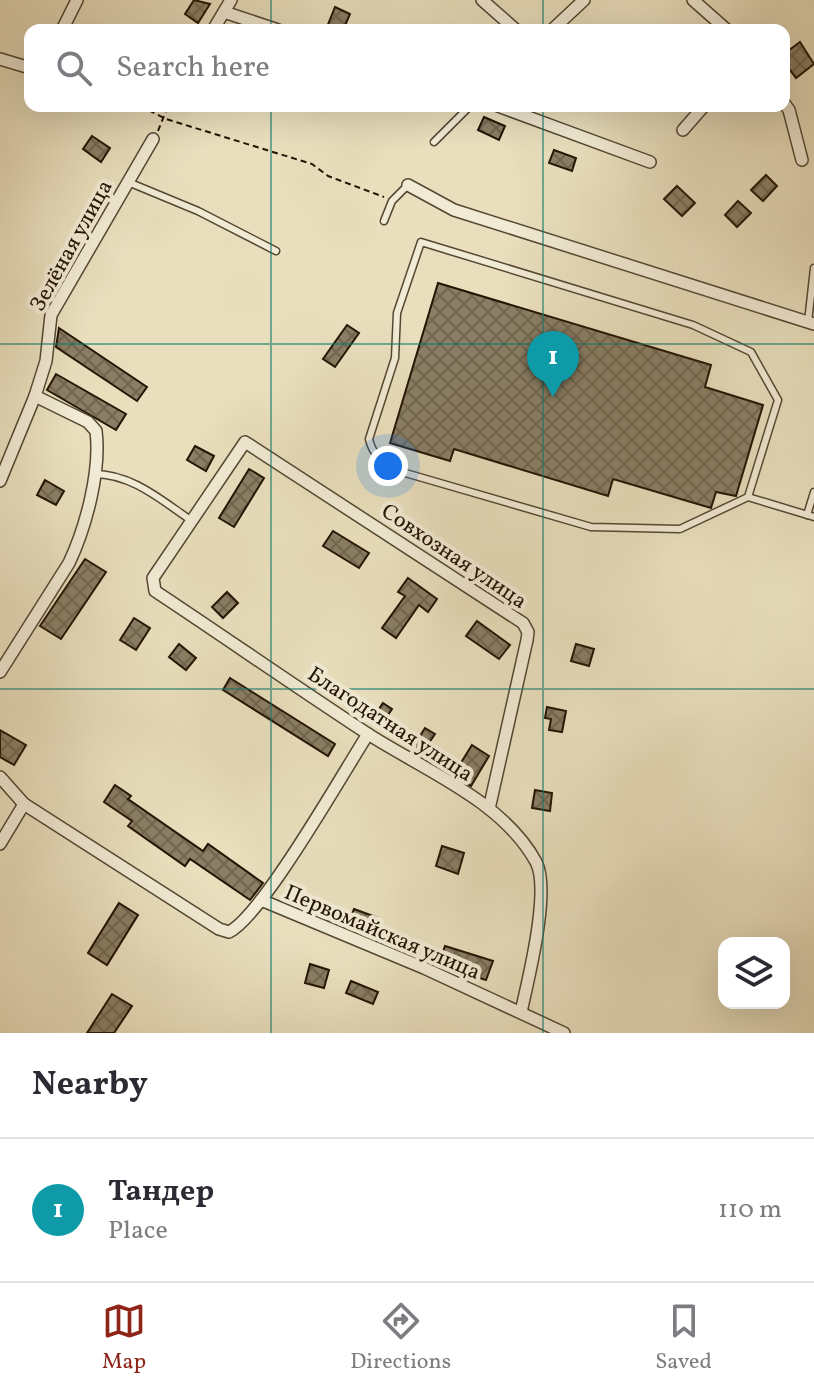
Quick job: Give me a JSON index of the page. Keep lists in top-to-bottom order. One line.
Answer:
{"streets":{"street":["Зелёная улица","Совхозная улица","Благодатная улица","Первомайская улица"]},"crossings":[["Совхозная улица","Благодатная улица"],["Благодатная улица","Первомайская улица"]],"page":{"search":"Search here","pins":"1","heading":"Nearby","list":[{"mark":"1","name":"Тандер","note":"Place","value":"110 m"}],"nav":["Map","Directions","Saved"]}}
